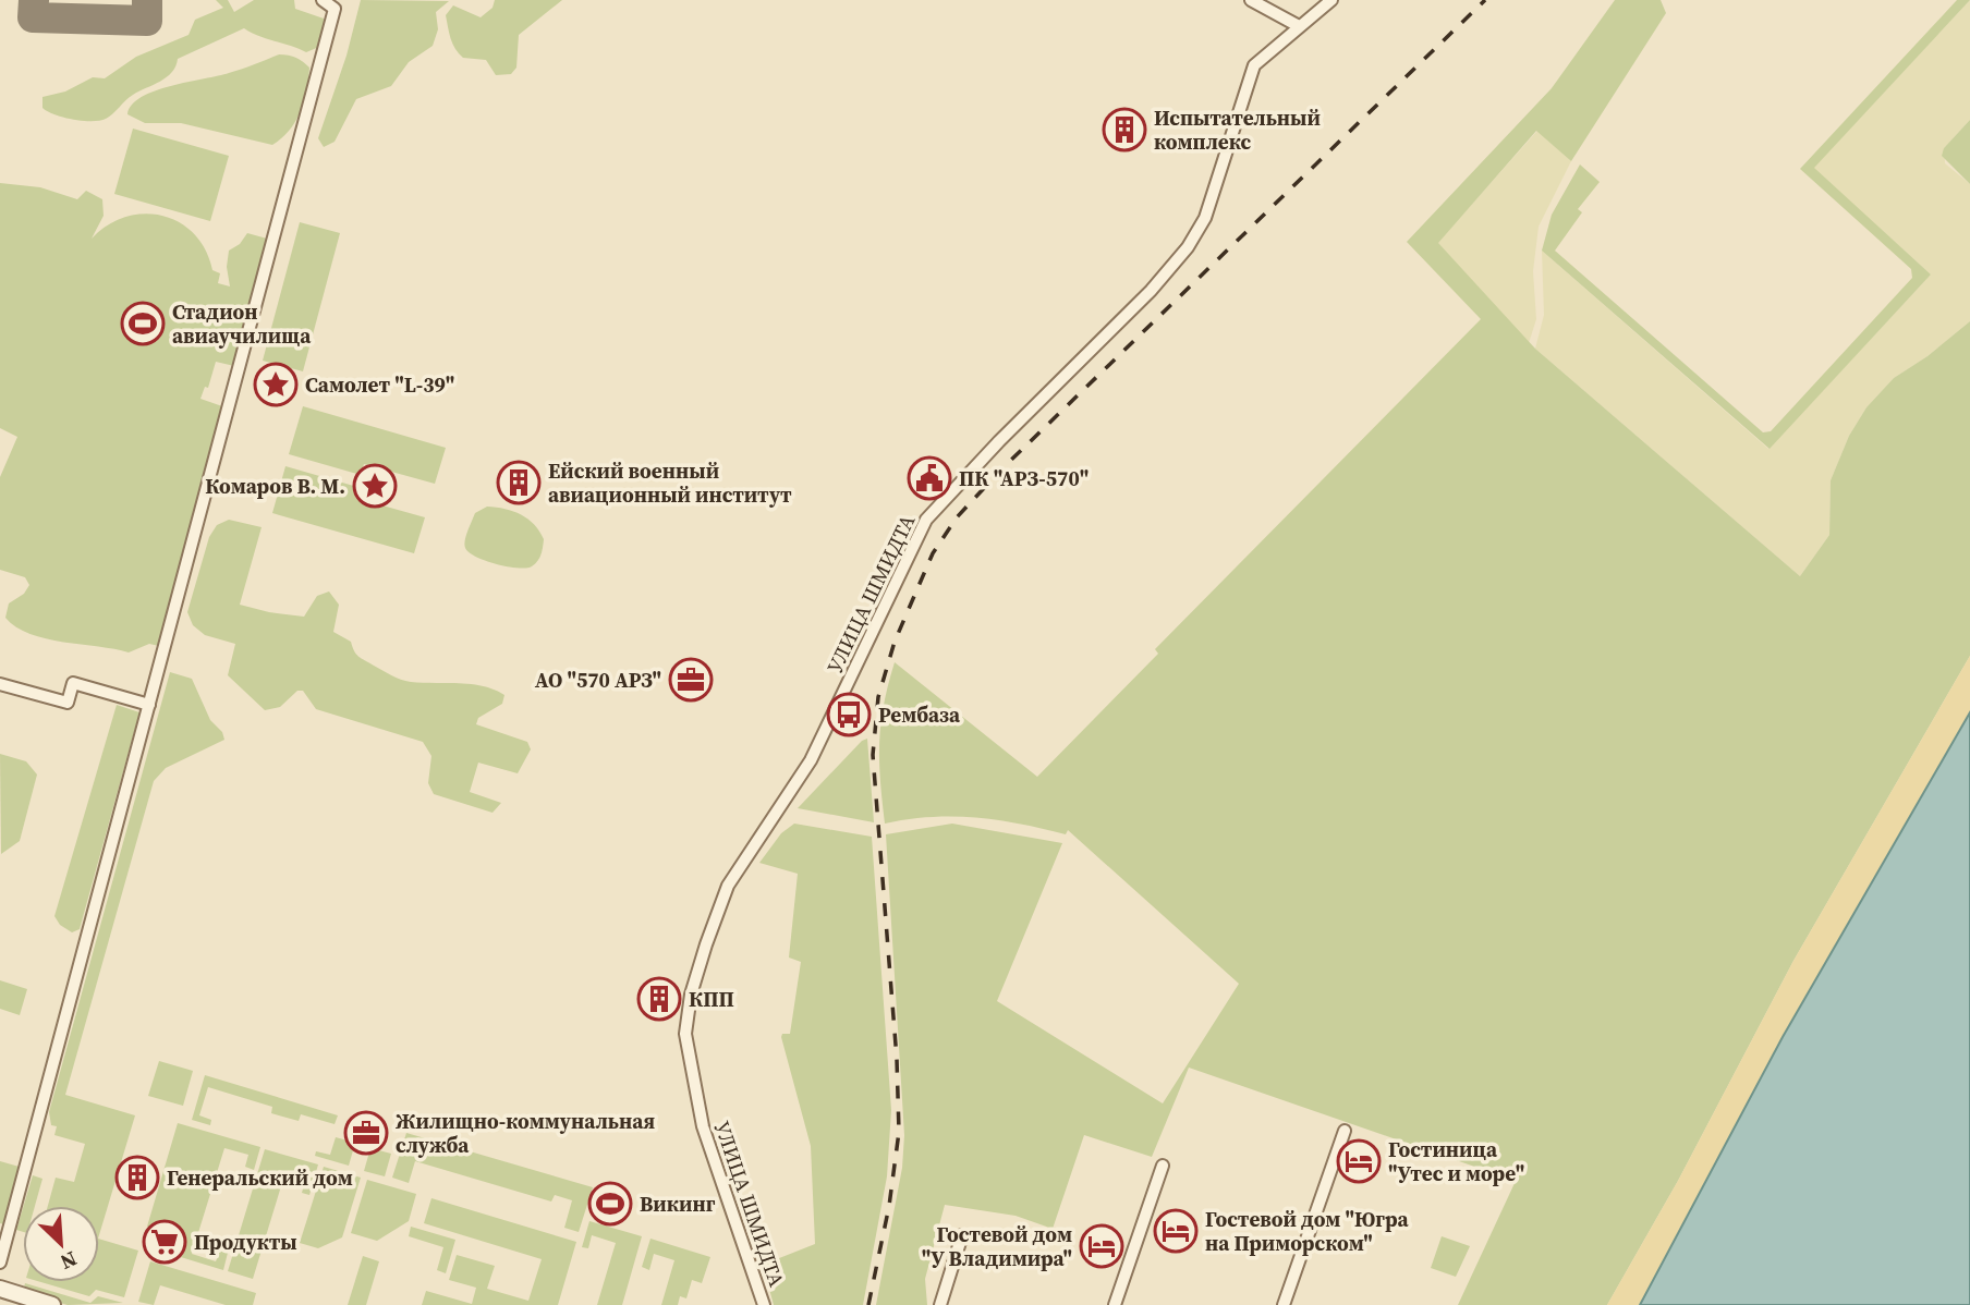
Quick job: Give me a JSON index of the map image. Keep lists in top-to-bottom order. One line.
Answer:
{"streets":{"street":["УЛИЦА ШМИДТА"]},"places":{"building":["Испытательный комплекс","Ейский военный авиационный институт","КПП","Генеральский дом"],"sports":["Стадион авиаучилища","Викинг"],"place":["Самолет \"L-39\"","Комаров В. М."],"public building":["ПК \"АРЗ-570\""],"office":["АО \"570 АРЗ\"","Жилищно-коммунальная служба"],"bus stop":["Рембаза"],"hotel":["Гостиница \"Утес и море\"","Гостевой дом \"Югра на Приморском\"","Гостевой дом \"У Владимира\""],"supermarket":["Продукты"]},"north":"bottom right"}
